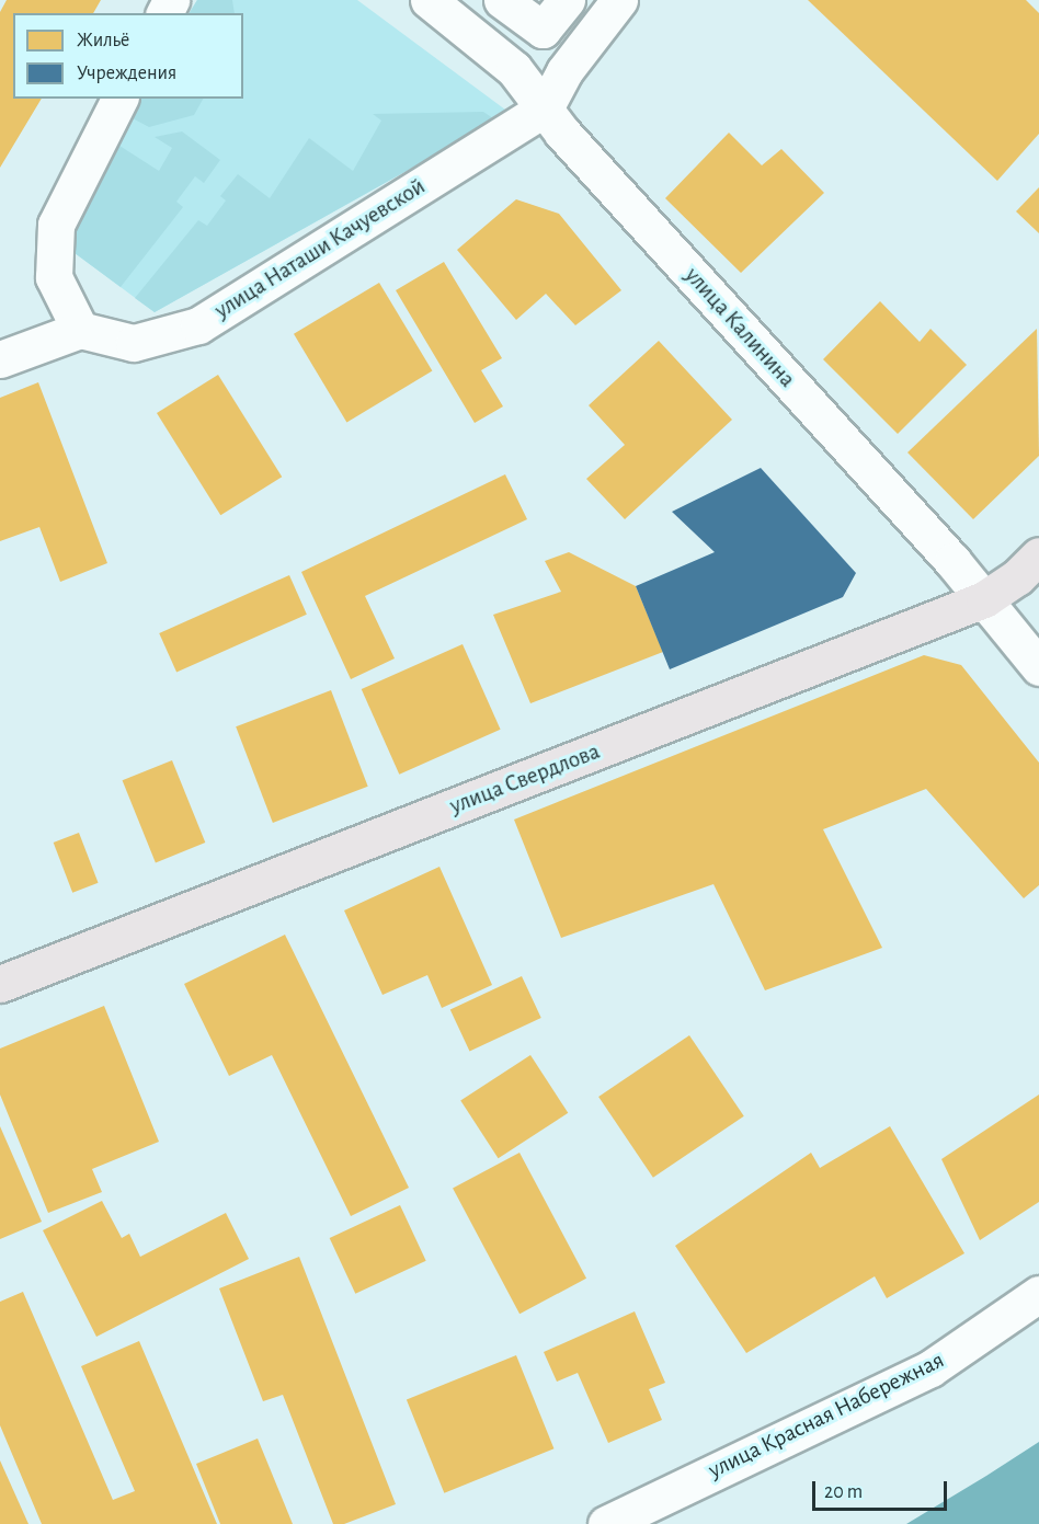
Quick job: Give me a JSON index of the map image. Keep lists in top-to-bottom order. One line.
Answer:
{"streets":{"main road":["улица Свердлова"],"street":["улица Наташи Качуевской","улица Калинина","улица Красная Набережная"]},"crossings":[["улица Наташи Качуевской","улица Калинина"],["улица Калинина","улица Свердлова"]],"legend":["Жильё","Учреждения"],"scale_bar":"20 m"}
